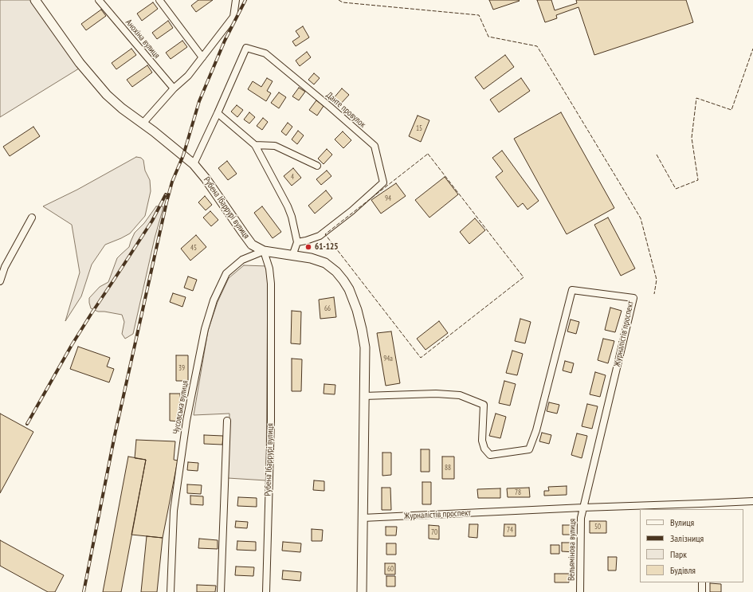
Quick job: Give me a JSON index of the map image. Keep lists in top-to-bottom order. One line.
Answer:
{"streets":{"main road":["Рубена Ібаррурі вулиця"],"street":["Анохіна вулиця","Данте провулок","Журналістів проспект","Чусовська вулиця","Вельямінова вулиця"]},"crossings":[["Данте провулок","Рубена Ібаррурі вулиця"],["Рубена Ібаррурі вулиця","Чусовська вулиця"],["Журналістів проспект","Вельямінова вулиця"]],"places":["61-125"],"house_numbers":["15","4","94","45","66","94а","39","88","78","50","74","70","60"],"legend":["Вулиця","Залізниця","Парк","Будівля"]}
